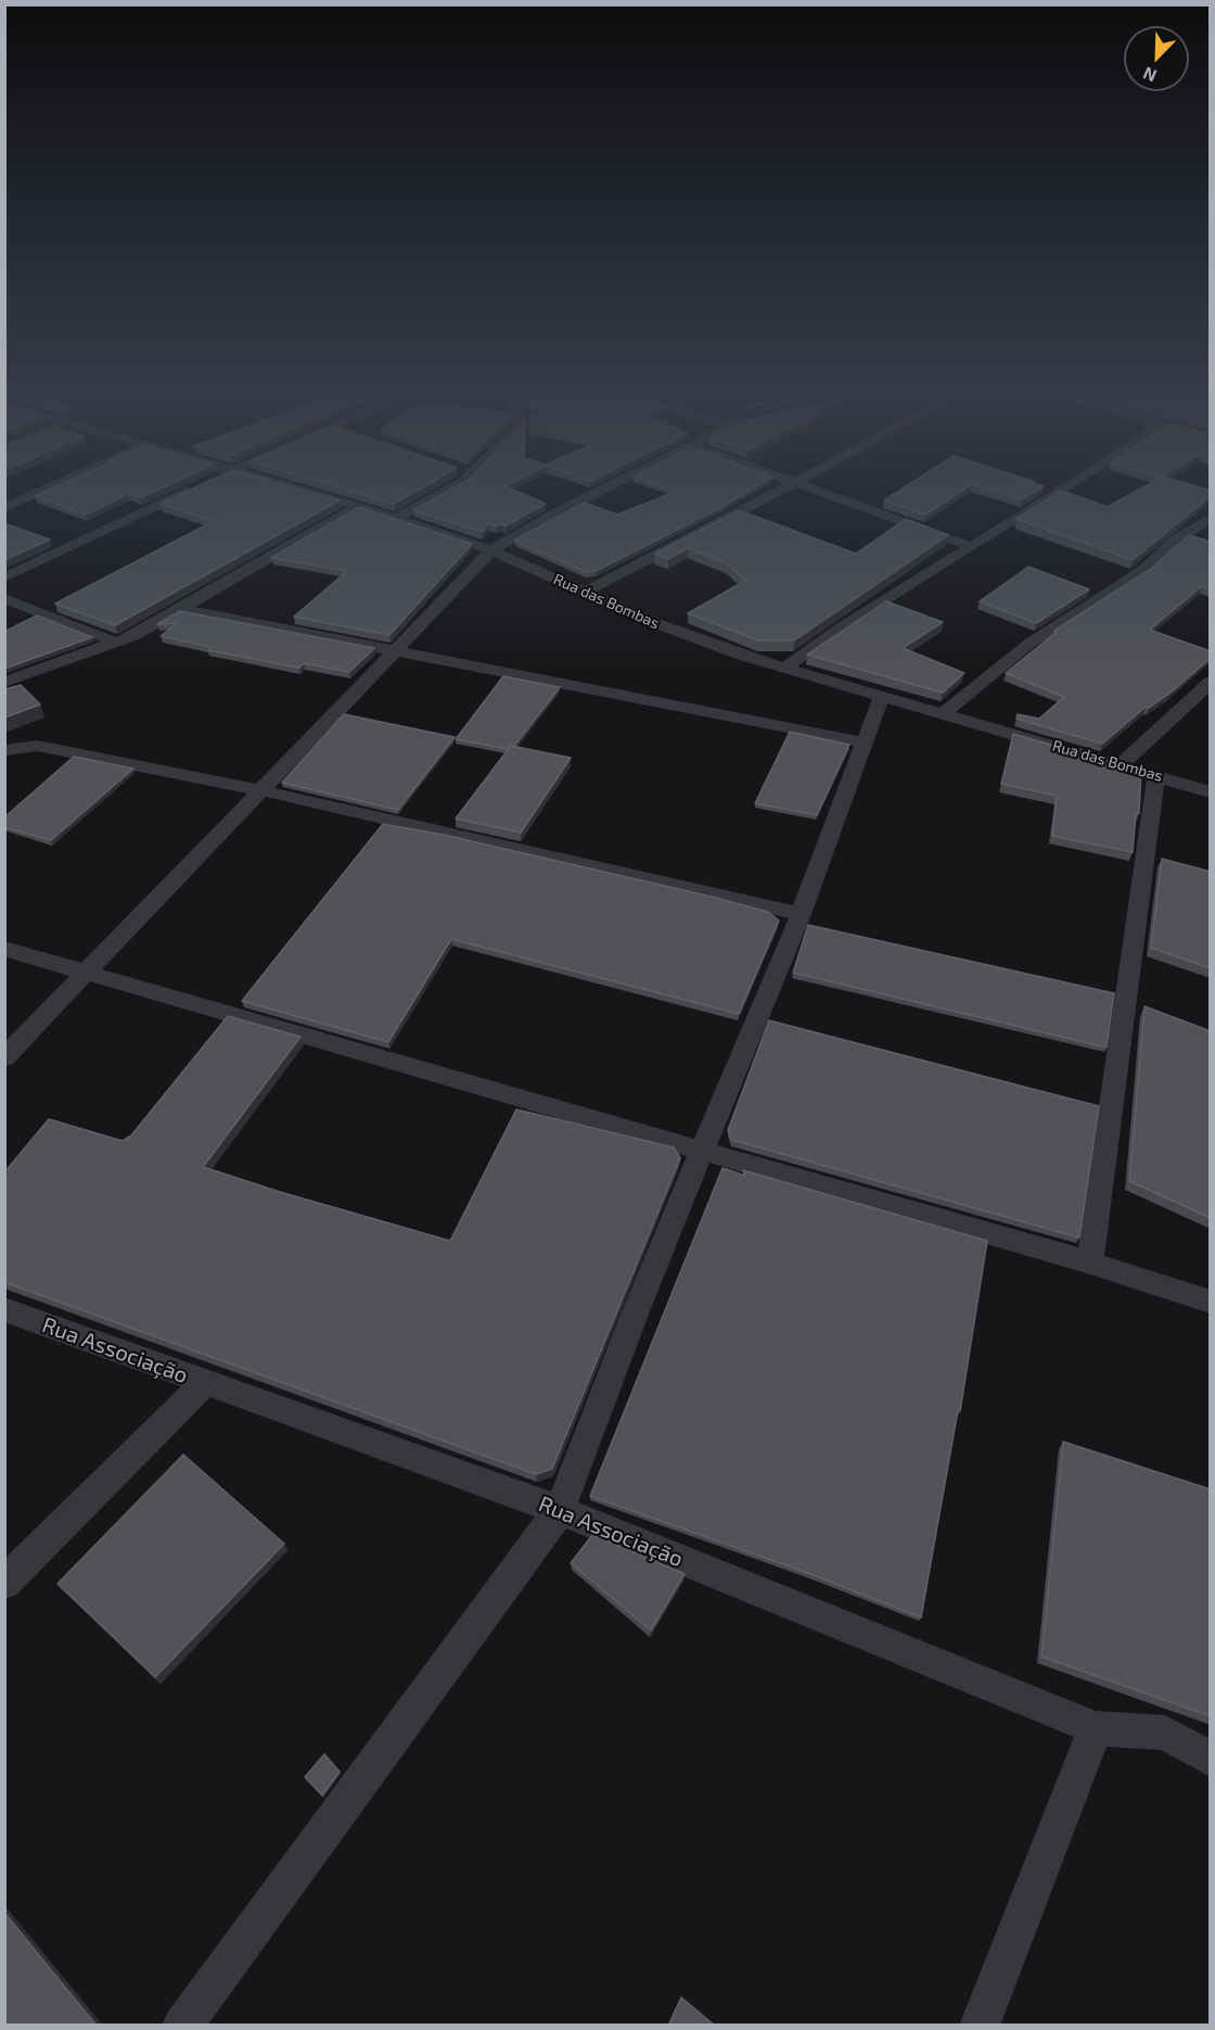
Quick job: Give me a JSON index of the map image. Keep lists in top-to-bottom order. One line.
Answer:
{"streets":{"street":["Rua das Bombas","Rua Associação"]},"north":"bottom left"}
